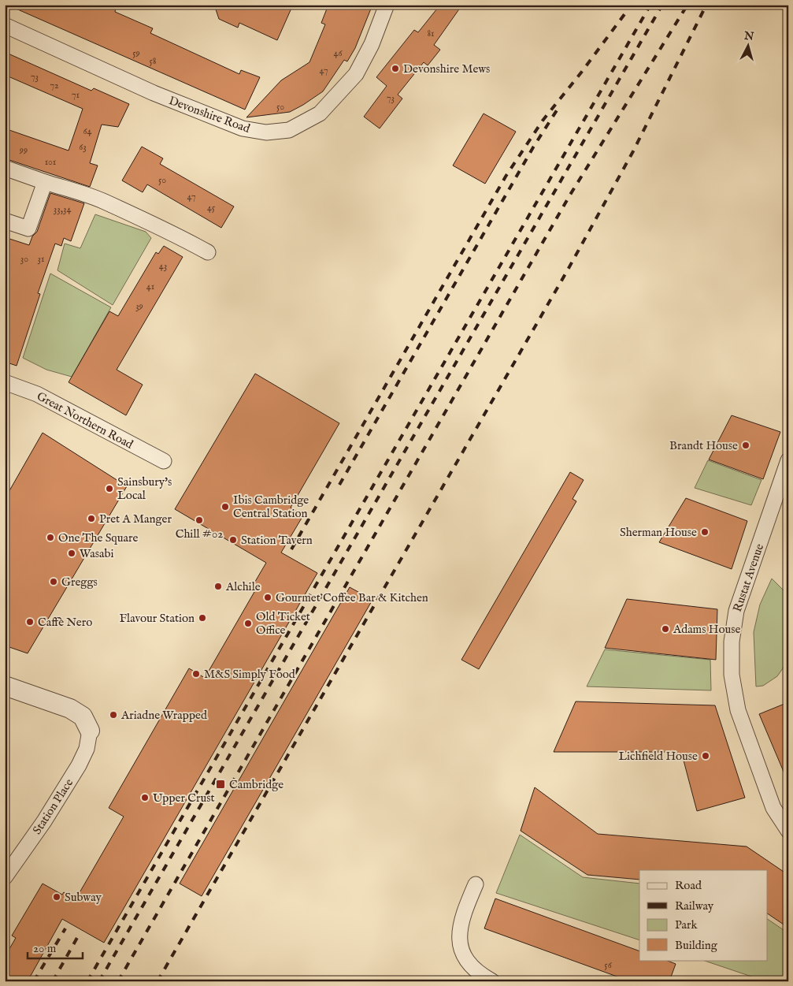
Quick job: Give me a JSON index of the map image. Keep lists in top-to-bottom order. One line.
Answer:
{"streets":{"street":["Devonshire Road","Great Northern Road","Rustat Avenue","Station Place"]},"places":{"other":["Devonshire Mews","Brandt House","Sainsbury's Local","Ibis Cambridge Central Station","Pret A Manger","Chill #02","Sherman House","One The Square","Station Tavern","Wasabi","Greggs","Alchile","Gourmet Coffee Bar & Kitchen","Flavour Station","Caffè Nero","Old Ticket Office","Adams House","M&S Simply Food","Ariadne Wrapped","Lichfield House","Upper Crust","Subway"],"transit":["Cambridge"]},"house_numbers":["81","59","46","58","47","73","72","71","73","50","64","63","99","101","50","47","45","33,34","30","31","43","41","39","56"],"legend":["Road","Railway","Park","Building"],"scale_bar":"20 m","north":"top"}
